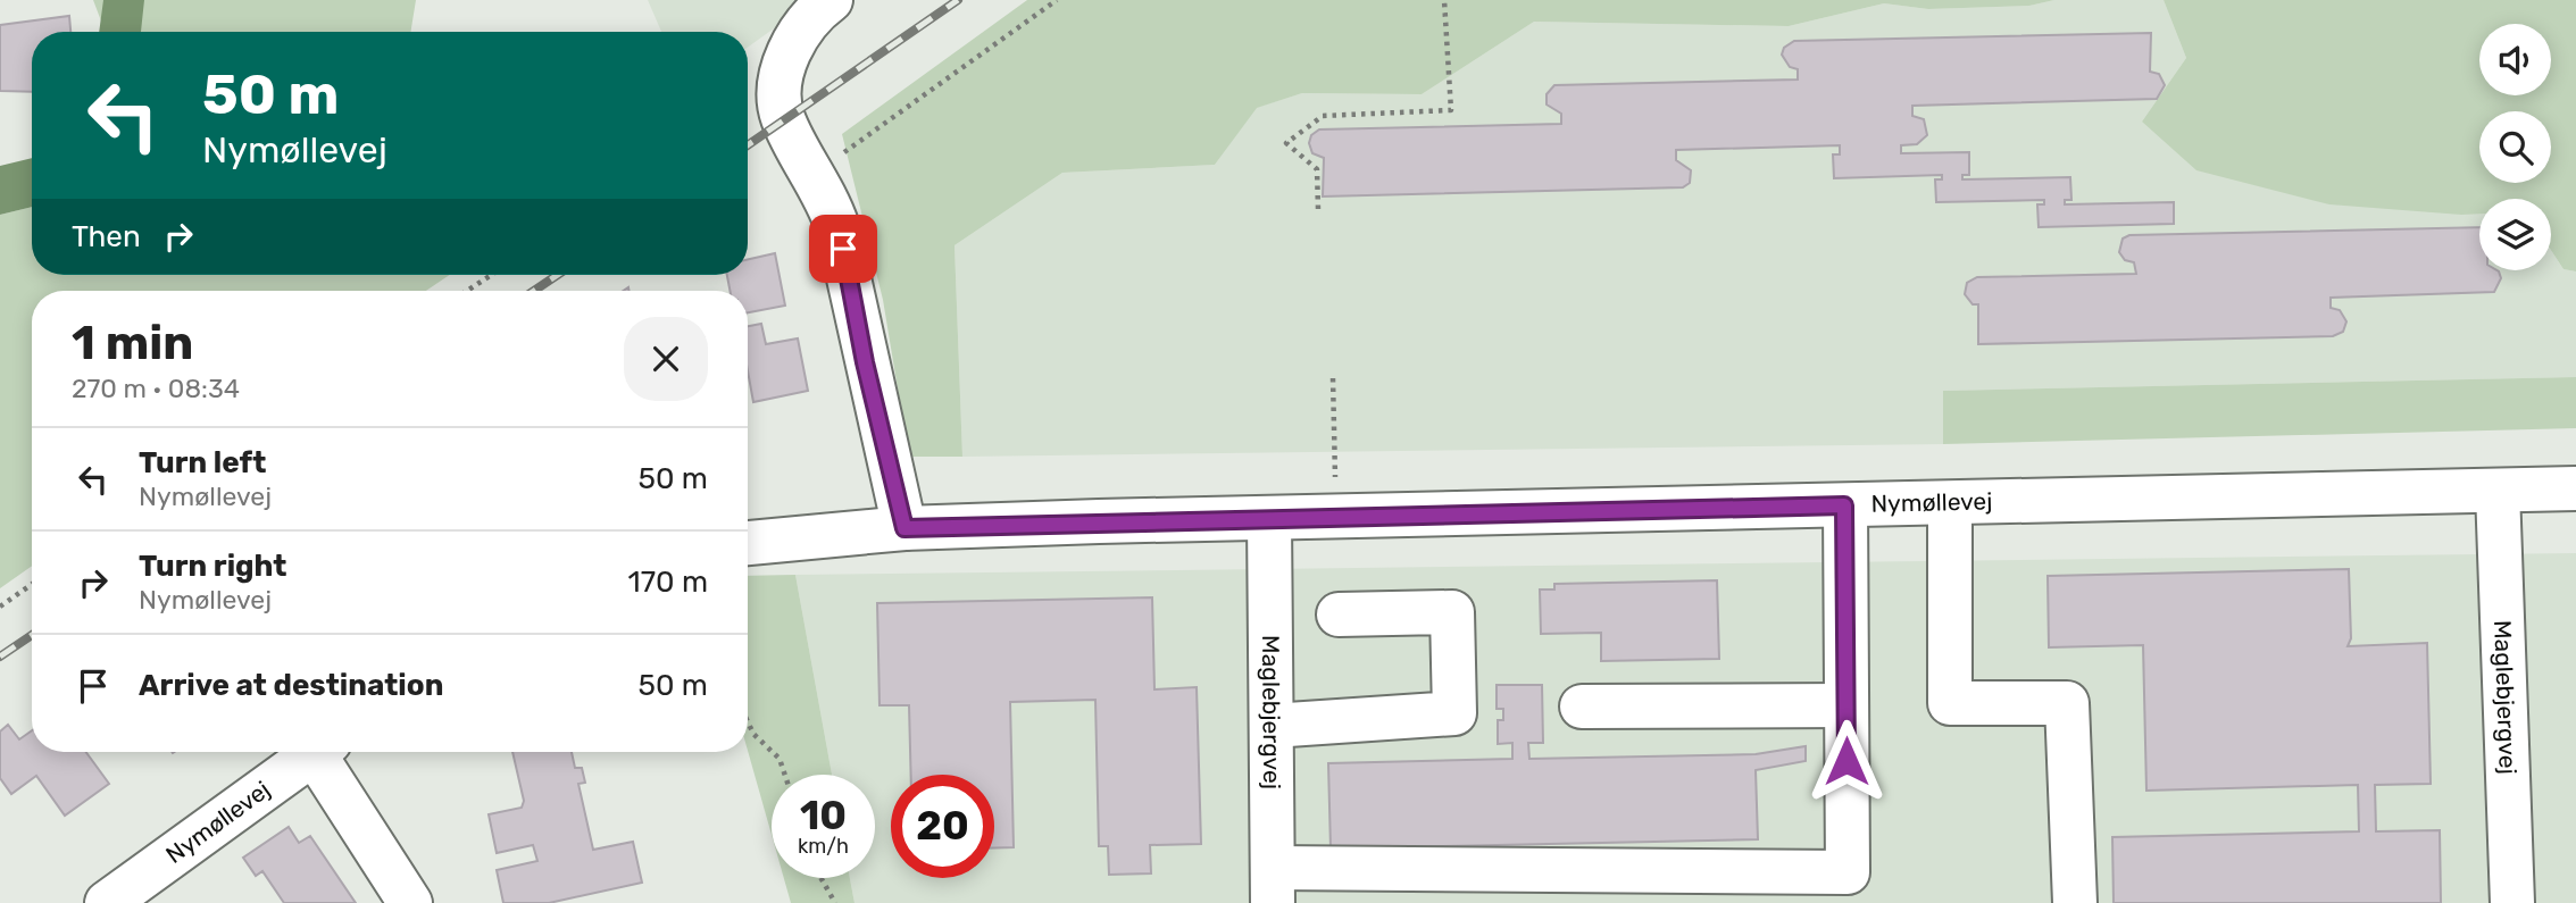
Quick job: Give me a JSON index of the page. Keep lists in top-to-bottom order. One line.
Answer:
{"streets":{"street":["Nymøllevej","Maglebjergvej"]},"crossings":[["Nymøllevej","Maglebjergvej"]],"page":{"turn":["50 m","Nymøllevej"],"then":"Then","heading":["1 min","270 m · 08:34"],"list":[{"name":"Turn left","note":"Nymøllevej","value":"50 m"},{"name":"Turn right","note":"Nymøllevej","value":"170 m"},{"name":"Arrive at destination","value":"50 m"}],"speed":"10 km/h","limit":"20"}}
